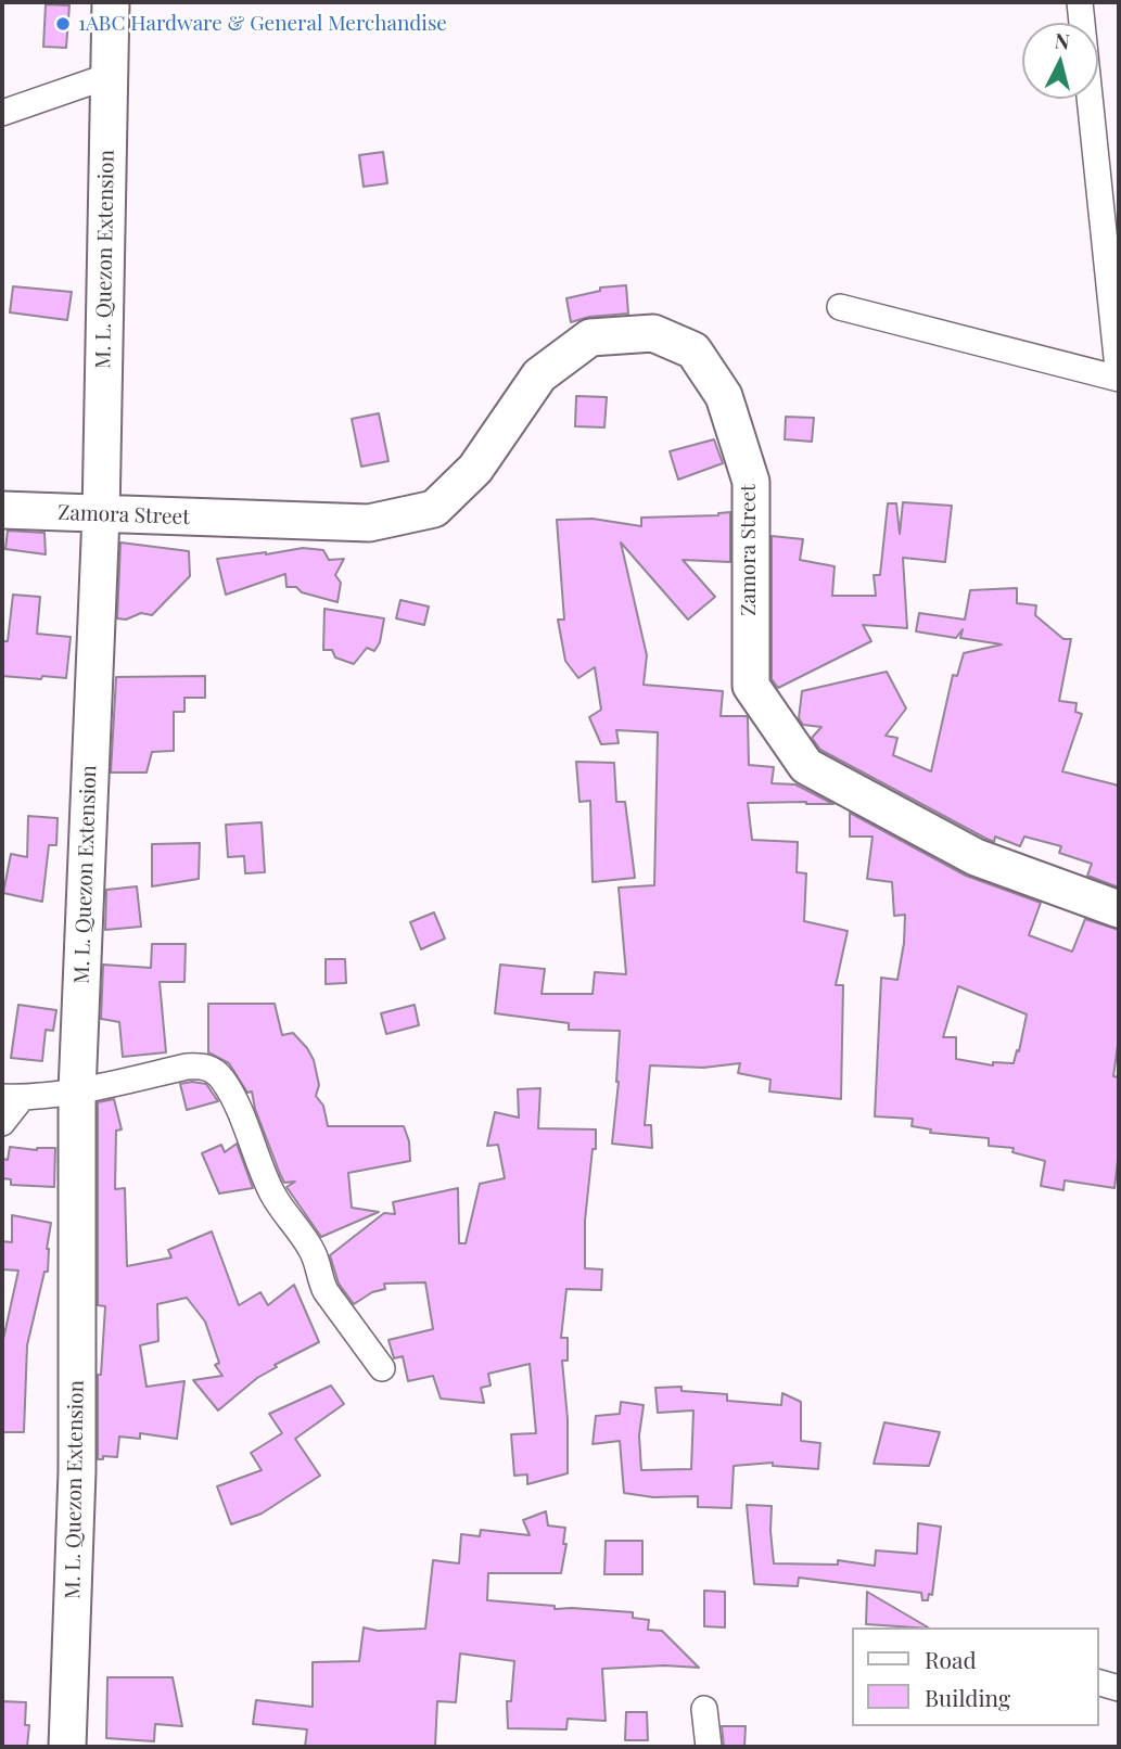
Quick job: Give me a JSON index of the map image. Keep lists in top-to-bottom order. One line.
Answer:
{"streets":{"street":["M. L. Quezon Extension","Zamora Street"]},"crossings":[["M. L. Quezon Extension","Zamora Street"]],"places":["1ABC Hardware & General Merchandise"],"legend":["Road","Building"],"north":"top"}
